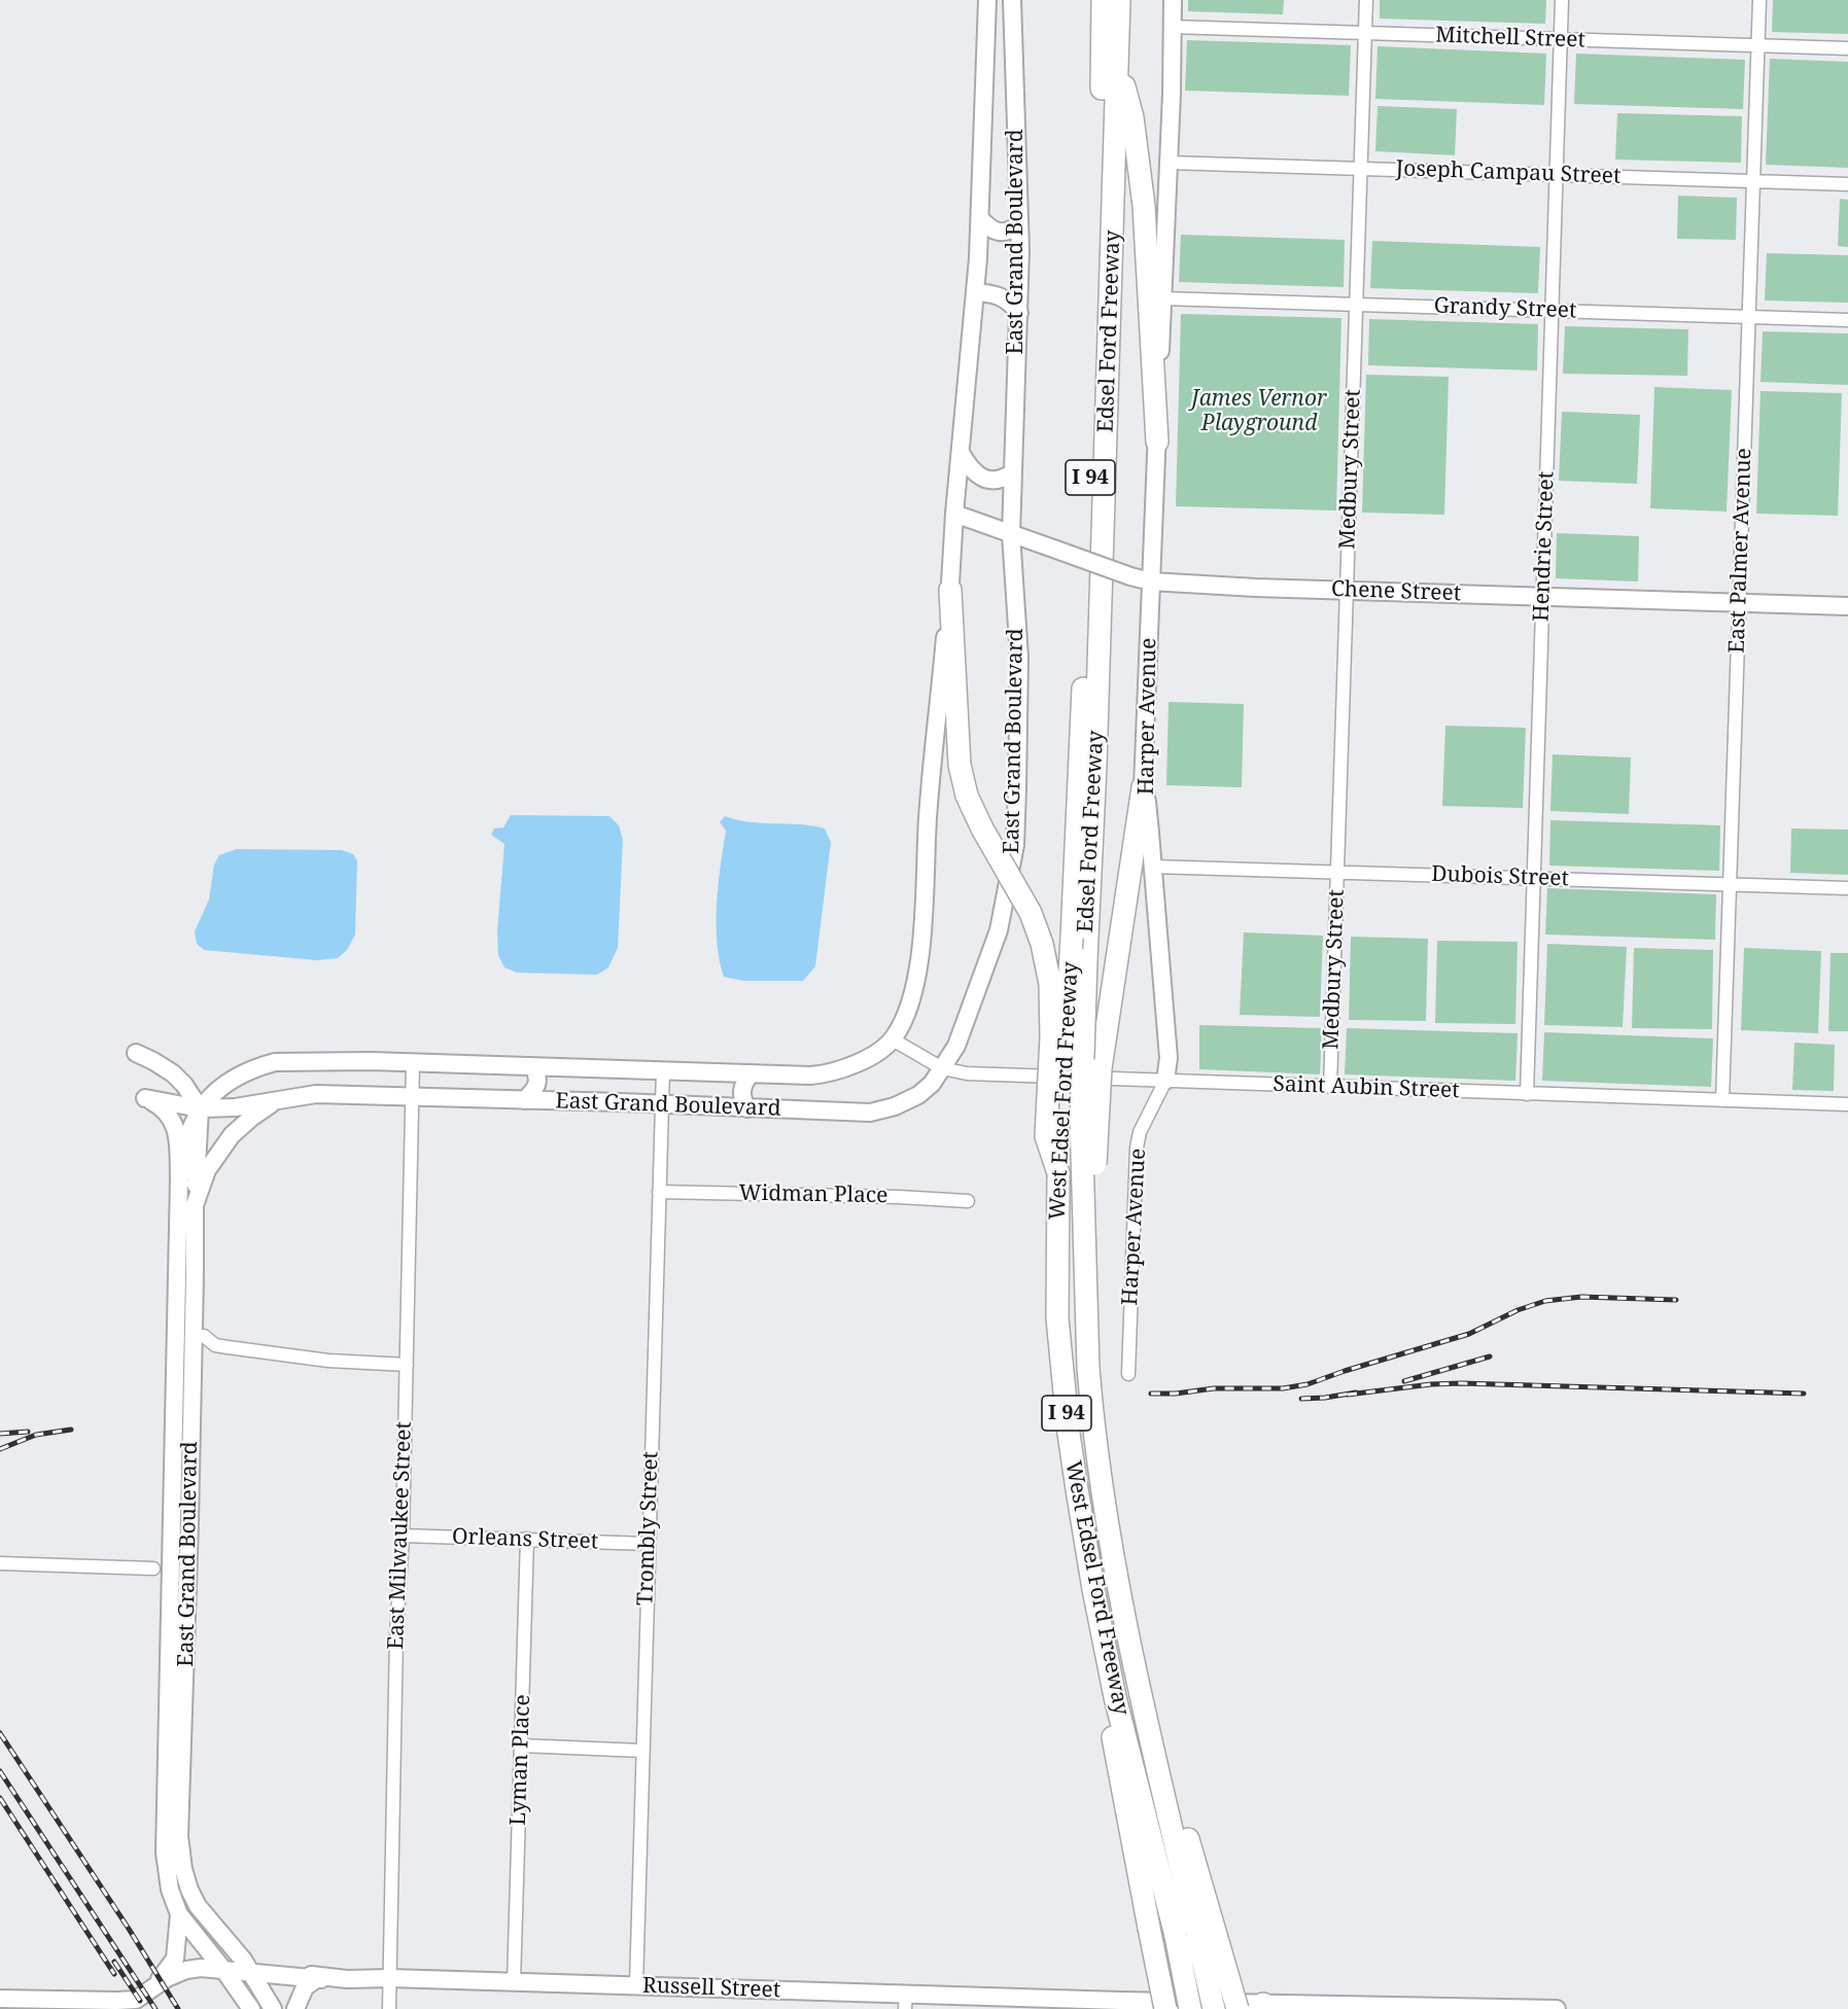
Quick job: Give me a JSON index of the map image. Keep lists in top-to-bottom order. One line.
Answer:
{"streets":{"highway":["Edsel Ford Freeway","I 94","West Edsel Ford Freeway"],"main road":["East Grand Boulevard","Chene Street","Harper Avenue","Russell Street"],"street":["Mitchell Street","Joseph Campau Street","Grandy Street","Medbury Street","Hendrie Street","East Palmer Avenue","Dubois Street","Saint Aubin Street","Widman Place","Trombly Street","East Milwaukee Street","Orleans Street","Lyman Place"]},"crossings":[["Mitchell Street","Medbury Street"],["Mitchell Street","Hendrie Street"],["Mitchell Street","East Palmer Avenue"],["Mitchell Street","Harper Avenue"],["Joseph Campau Street","Medbury Street"],["Joseph Campau Street","Hendrie Street"],["Joseph Campau Street","East Palmer Avenue"],["Joseph Campau Street","Harper Avenue"],["East Grand Boulevard","Chene Street"],["East Grand Boulevard","Saint Aubin Street"],["East Grand Boulevard","Trombly Street"],["East Grand Boulevard","East Milwaukee Street"],["East Grand Boulevard","Russell Street"],["Grandy Street","Medbury Street"],["Grandy Street","Hendrie Street"],["Grandy Street","East Palmer Avenue"],["Grandy Street","Harper Avenue"],["Edsel Ford Freeway","I 94"],["Edsel Ford Freeway","West Edsel Ford Freeway"],["Medbury Street","Chene Street"],["Medbury Street","Dubois Street"],["Medbury Street","Saint Aubin Street"],["I 94","West Edsel Ford Freeway"],["Hendrie Street","Chene Street"],["Hendrie Street","Dubois Street"],["Hendrie Street","Saint Aubin Street"],["East Palmer Avenue","Chene Street"],["East Palmer Avenue","Dubois Street"],["East Palmer Avenue","Saint Aubin Street"],["Chene Street","Harper Avenue"],["Harper Avenue","Dubois Street"],["Harper Avenue","Saint Aubin Street"],["Widman Place","Trombly Street"],["Trombly Street","Orleans Street"],["Trombly Street","Russell Street"],["East Milwaukee Street","Orleans Street"],["East Milwaukee Street","Russell Street"],["Orleans Street","Lyman Place"],["Lyman Place","Russell Street"]],"parks":["James Vernor Playground"]}
